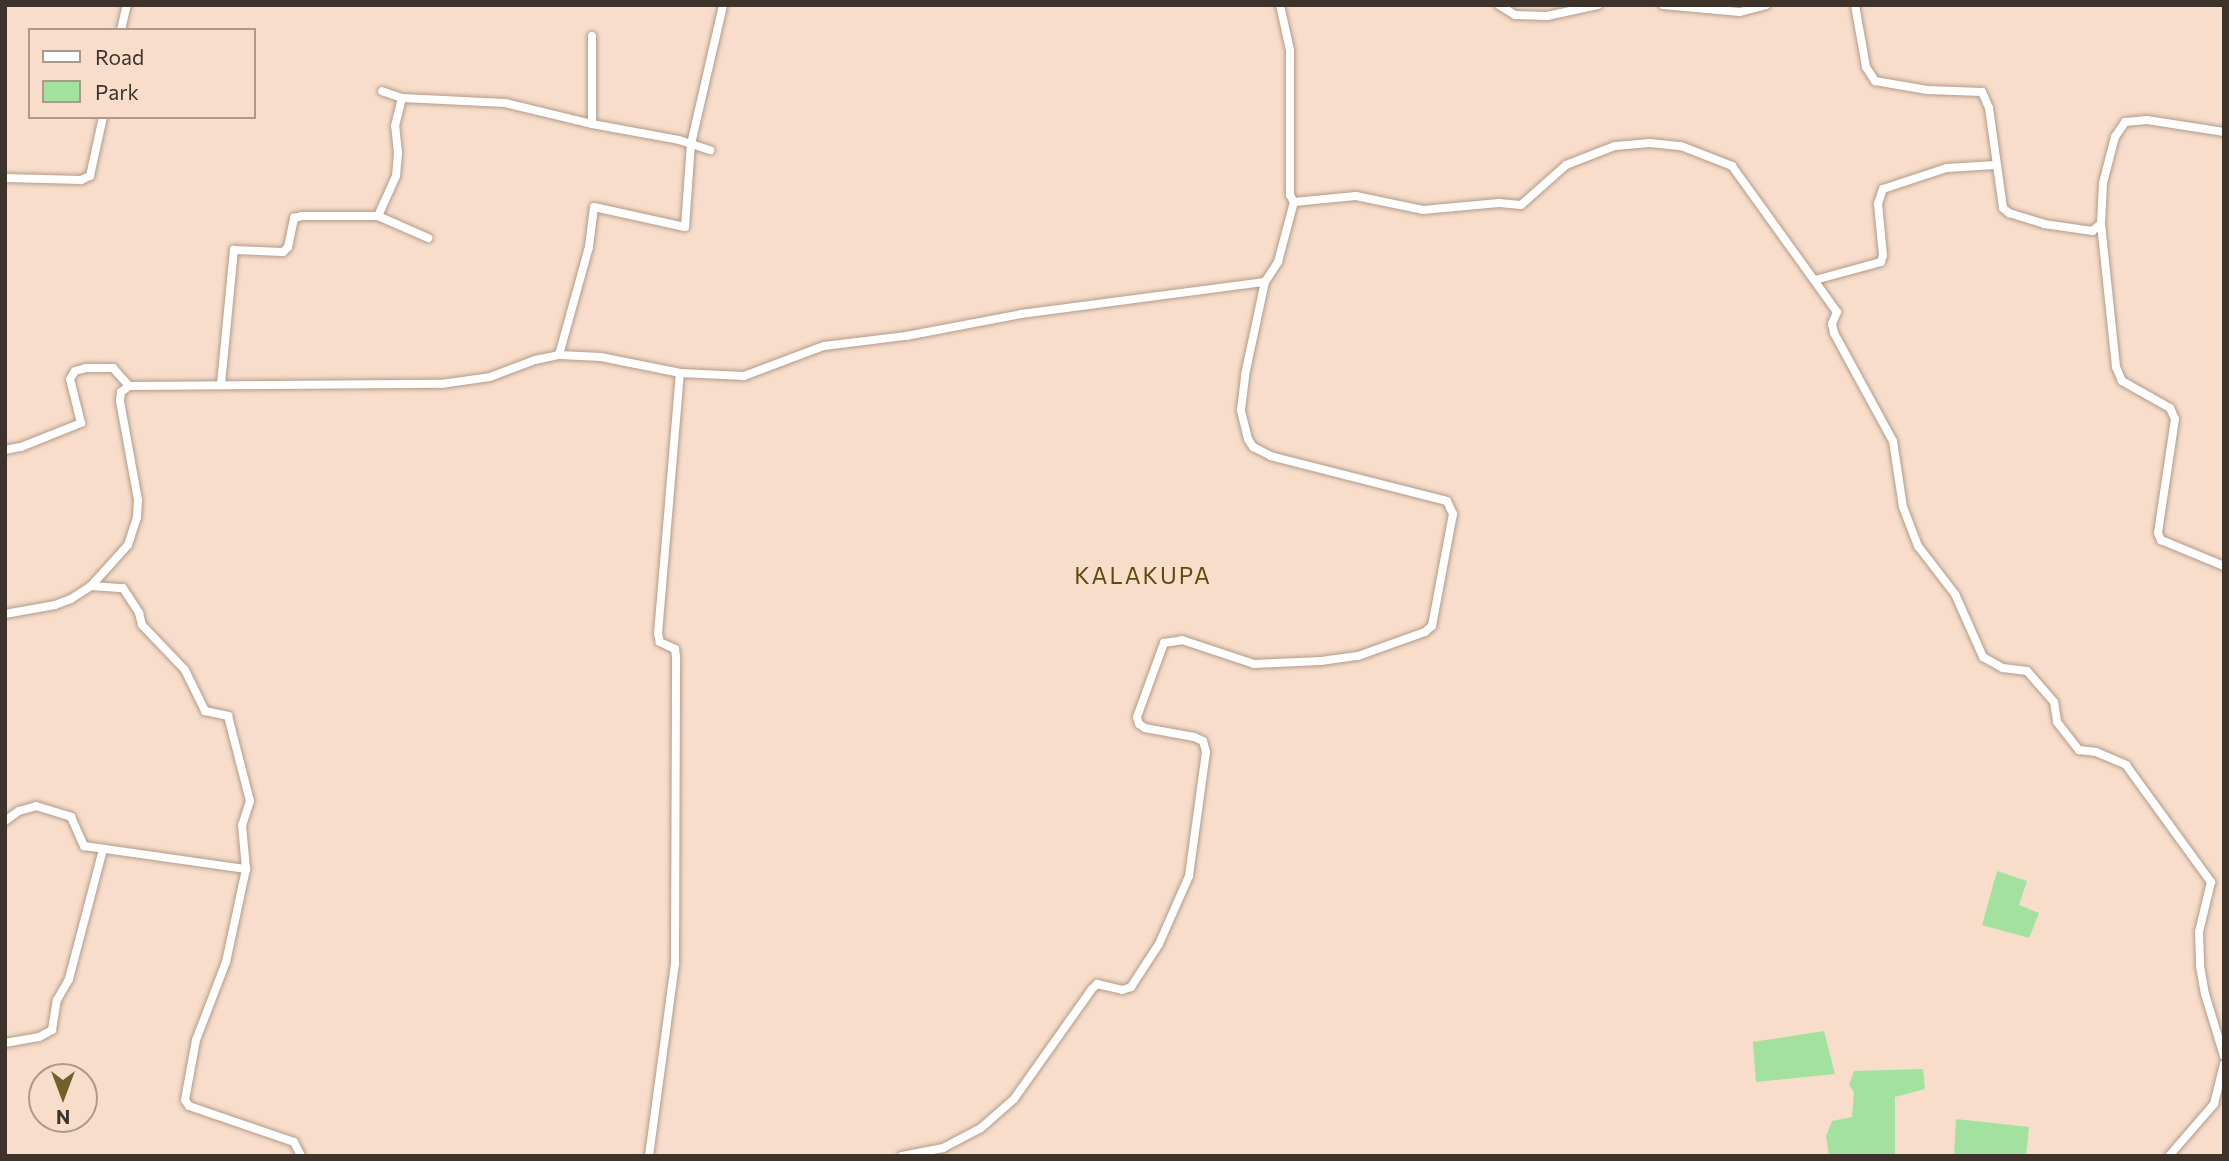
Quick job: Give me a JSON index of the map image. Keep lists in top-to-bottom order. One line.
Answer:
{"districts":["KALAKUPA"],"legend":["Road","Park"],"north":"bottom"}
